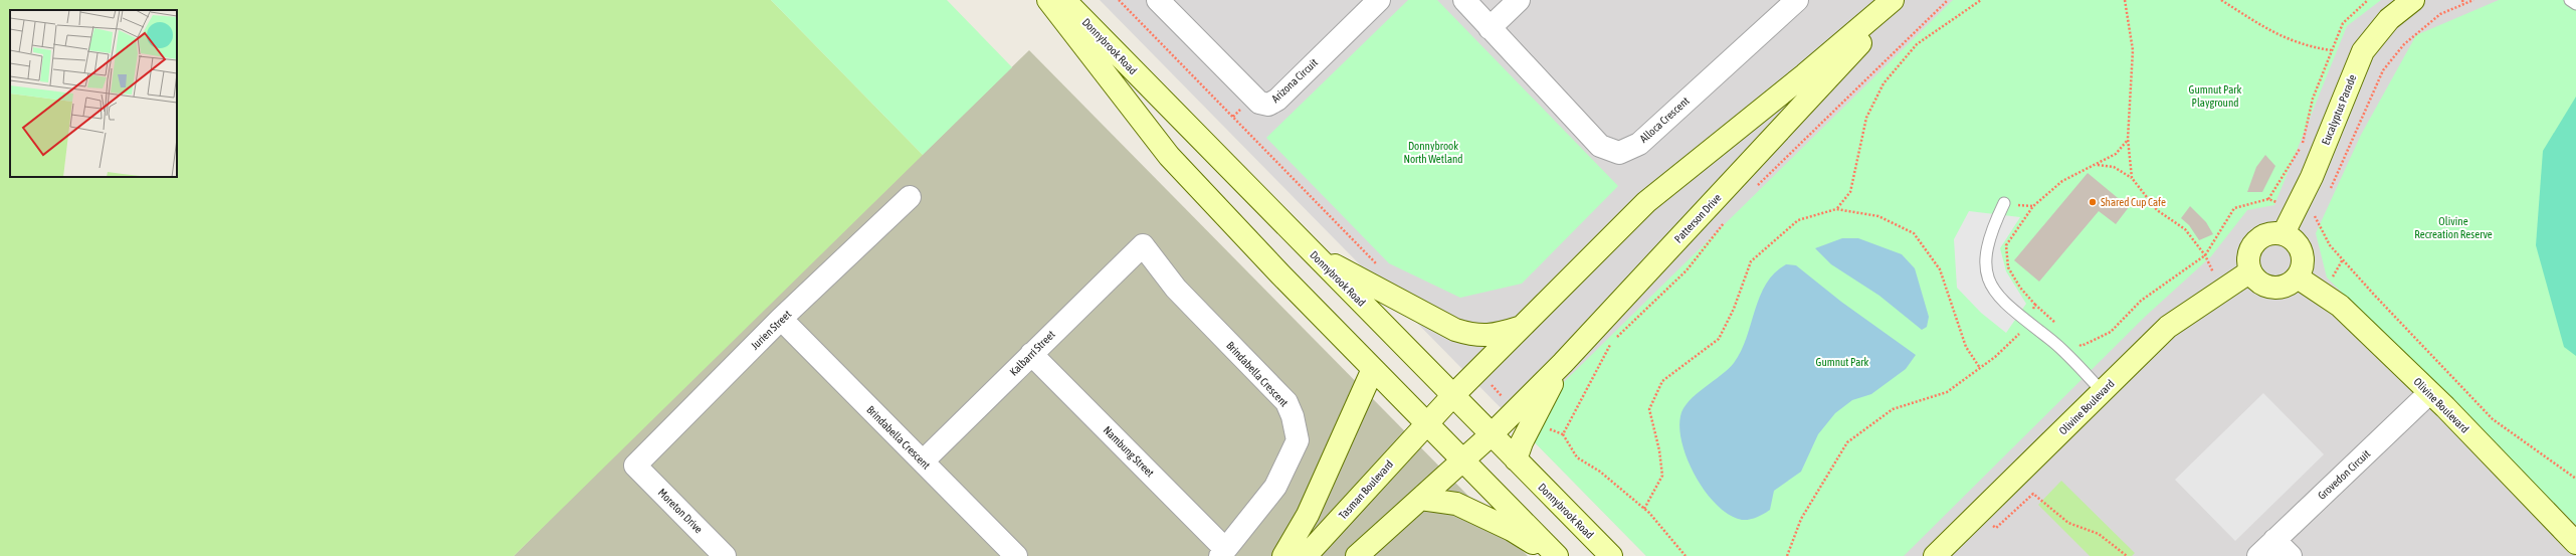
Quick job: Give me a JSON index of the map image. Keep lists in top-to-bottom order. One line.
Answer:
{"streets":{"street":["Donnybrook Road","Arizona Circuit","Eucalyptus Parade","Alloca Crescent","Patterson Drive","Jurien Street","Kalbarri Street","Brindabella Crescent","Olivine Boulevard","Nambung Street","Grovedon Circuit","Tasman Boulevard","Moreton Drive"]},"crossings":[["Donnybrook Road","Patterson Drive"],["Donnybrook Road","Tasman Boulevard"],["Eucalyptus Parade","Olivine Boulevard"],["Jurien Street","Brindabella Crescent"],["Jurien Street","Moreton Drive"],["Kalbarri Street","Brindabella Crescent"],["Kalbarri Street","Nambung Street"],["Brindabella Crescent","Nambung Street"],["Olivine Boulevard","Grovedon Circuit"]],"parks":["Gumnut Park Playground","Donnybrook North Wetland","Olivine Recreation Reserve","Gumnut Park"],"places":["Shared Cup Cafe"]}
